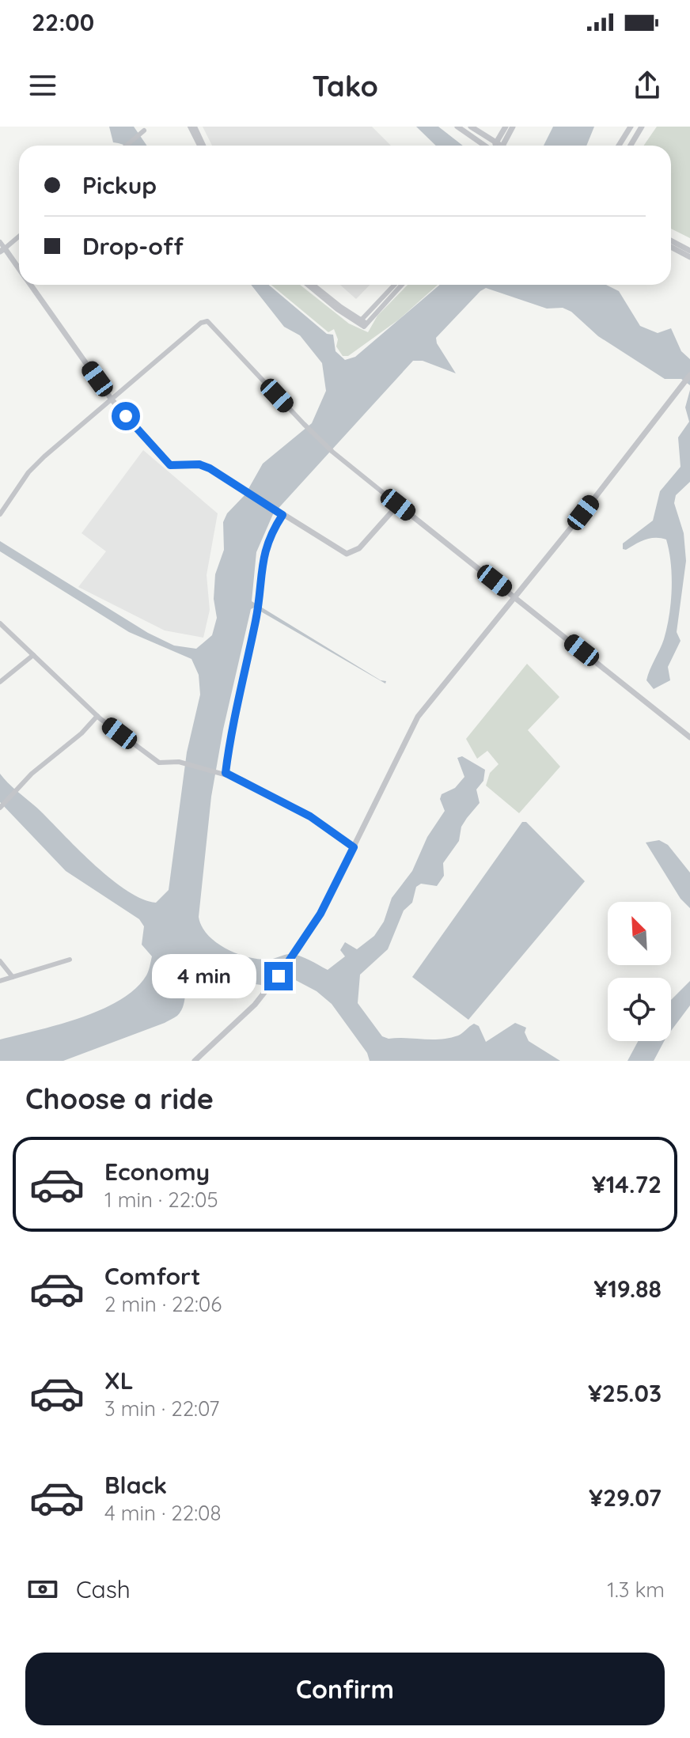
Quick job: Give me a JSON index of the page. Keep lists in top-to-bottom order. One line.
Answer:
{"north":"top left","page":{"status":"22:00","header":"Tako","banner":["Pickup","Drop-off"],"bubble":"4 min","heading":"Choose a ride","list":[{"name":"Economy","note":"1 min · 22:05","value":"¥14.72"},{"name":"Comfort","note":"2 min · 22:06","value":"¥19.88"},{"name":"XL","note":"3 min · 22:07","value":"¥25.03"},{"name":"Black","note":"4 min · 22:08","value":"¥29.07"}],"pay":["Cash","1.3 km"],"buttons":"Confirm"}}
